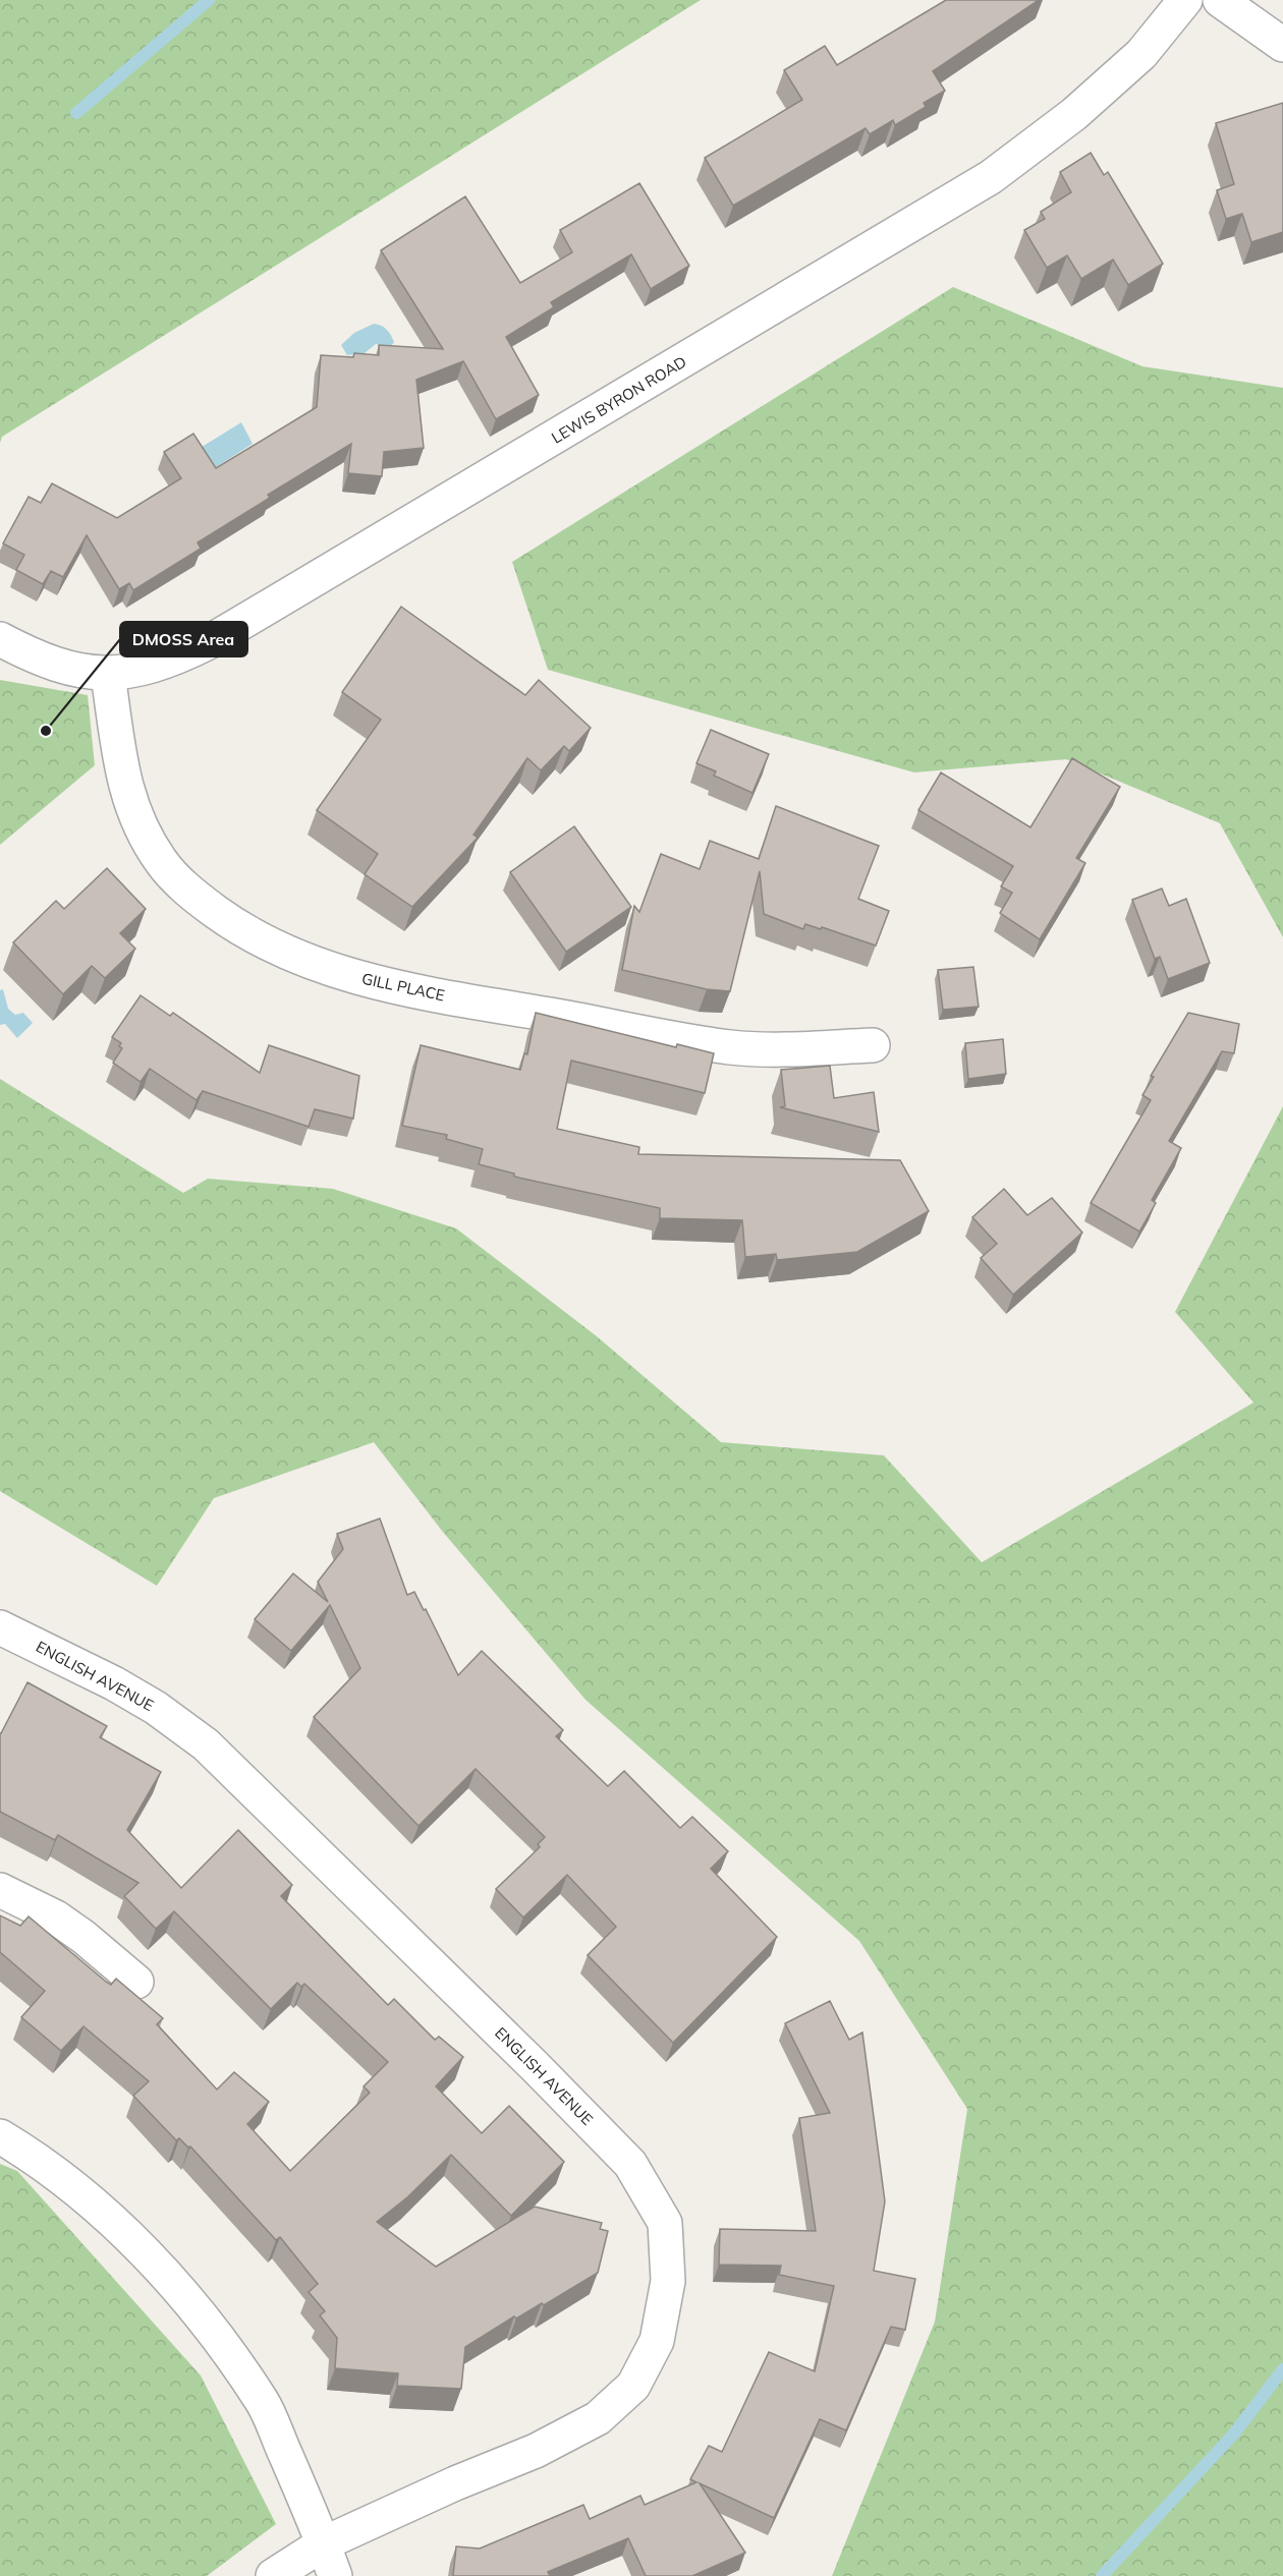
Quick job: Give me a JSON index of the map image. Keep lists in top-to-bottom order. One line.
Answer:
{"streets":{"street":["LEWIS BYRON ROAD","GILL PLACE","ENGLISH AVENUE"]},"crossings":[["LEWIS BYRON ROAD","GILL PLACE"]],"places":["DMOSS Area"]}
